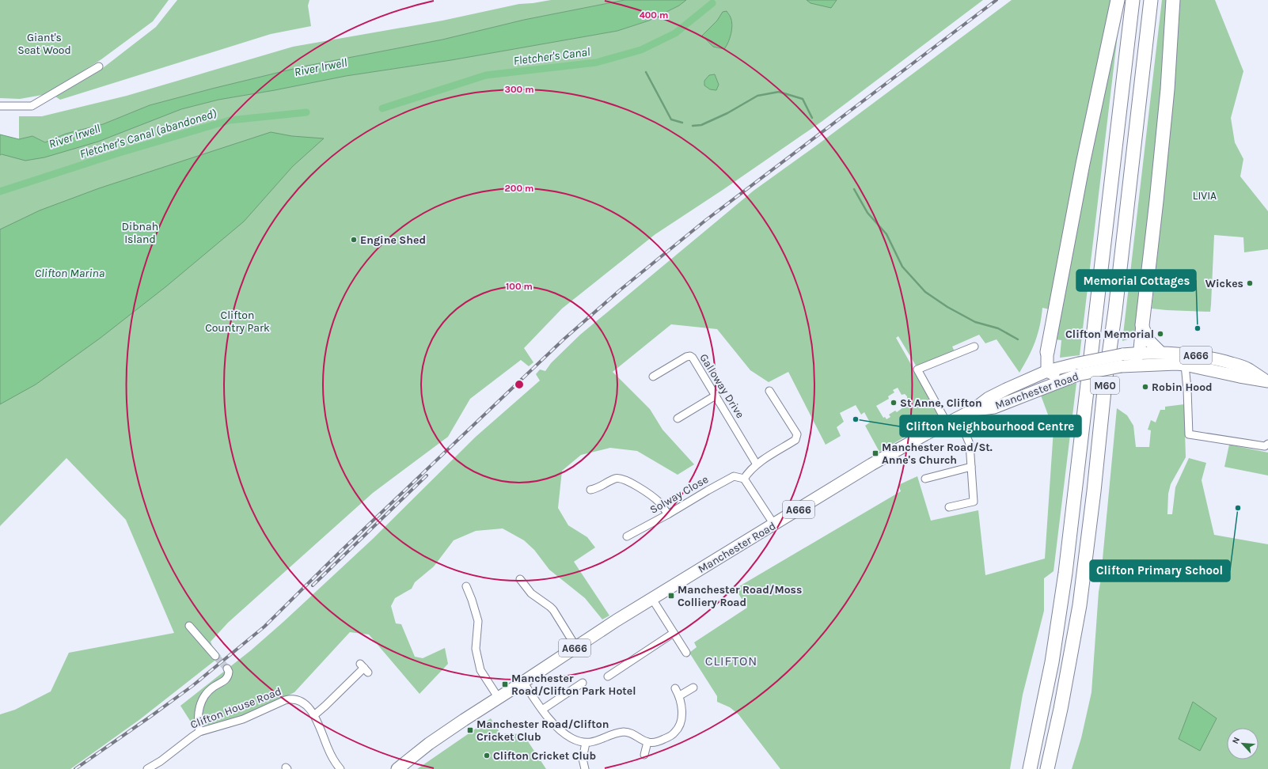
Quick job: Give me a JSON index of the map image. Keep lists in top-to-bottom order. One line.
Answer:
{"streets":{"highway":["M60"],"main road":["A666","Manchester Road"],"street":["Galloway Drive","Solway Close","Clifton House Road"]},"crossings":[["A666","Manchester Road"]],"districts":["CLIFTON"],"water":["Fletcher's Canal","River Irwell","Fletcher's Canal (abandoned)","Clifton Marina"],"parks":["Giant's Seat Wood","LIVIA","Dibnah Island","Clifton Country Park"],"places":{"other":["Engine Shed","Wickes","Memorial Cottages","Clifton Memorial","Robin Hood","St Anne, Clifton","Clifton Neighbourhood Centre","Clifton Primary School","Clifton Cricket Club"],"transit":["Manchester Road/St. Anne's Church","Manchester Road/Moss Colliery Road","Manchester Road/Clifton Park Hotel","Manchester Road/Clifton Cricket Club"]},"north":"top left","rings":["400 m","300 m","200 m","100 m"]}
